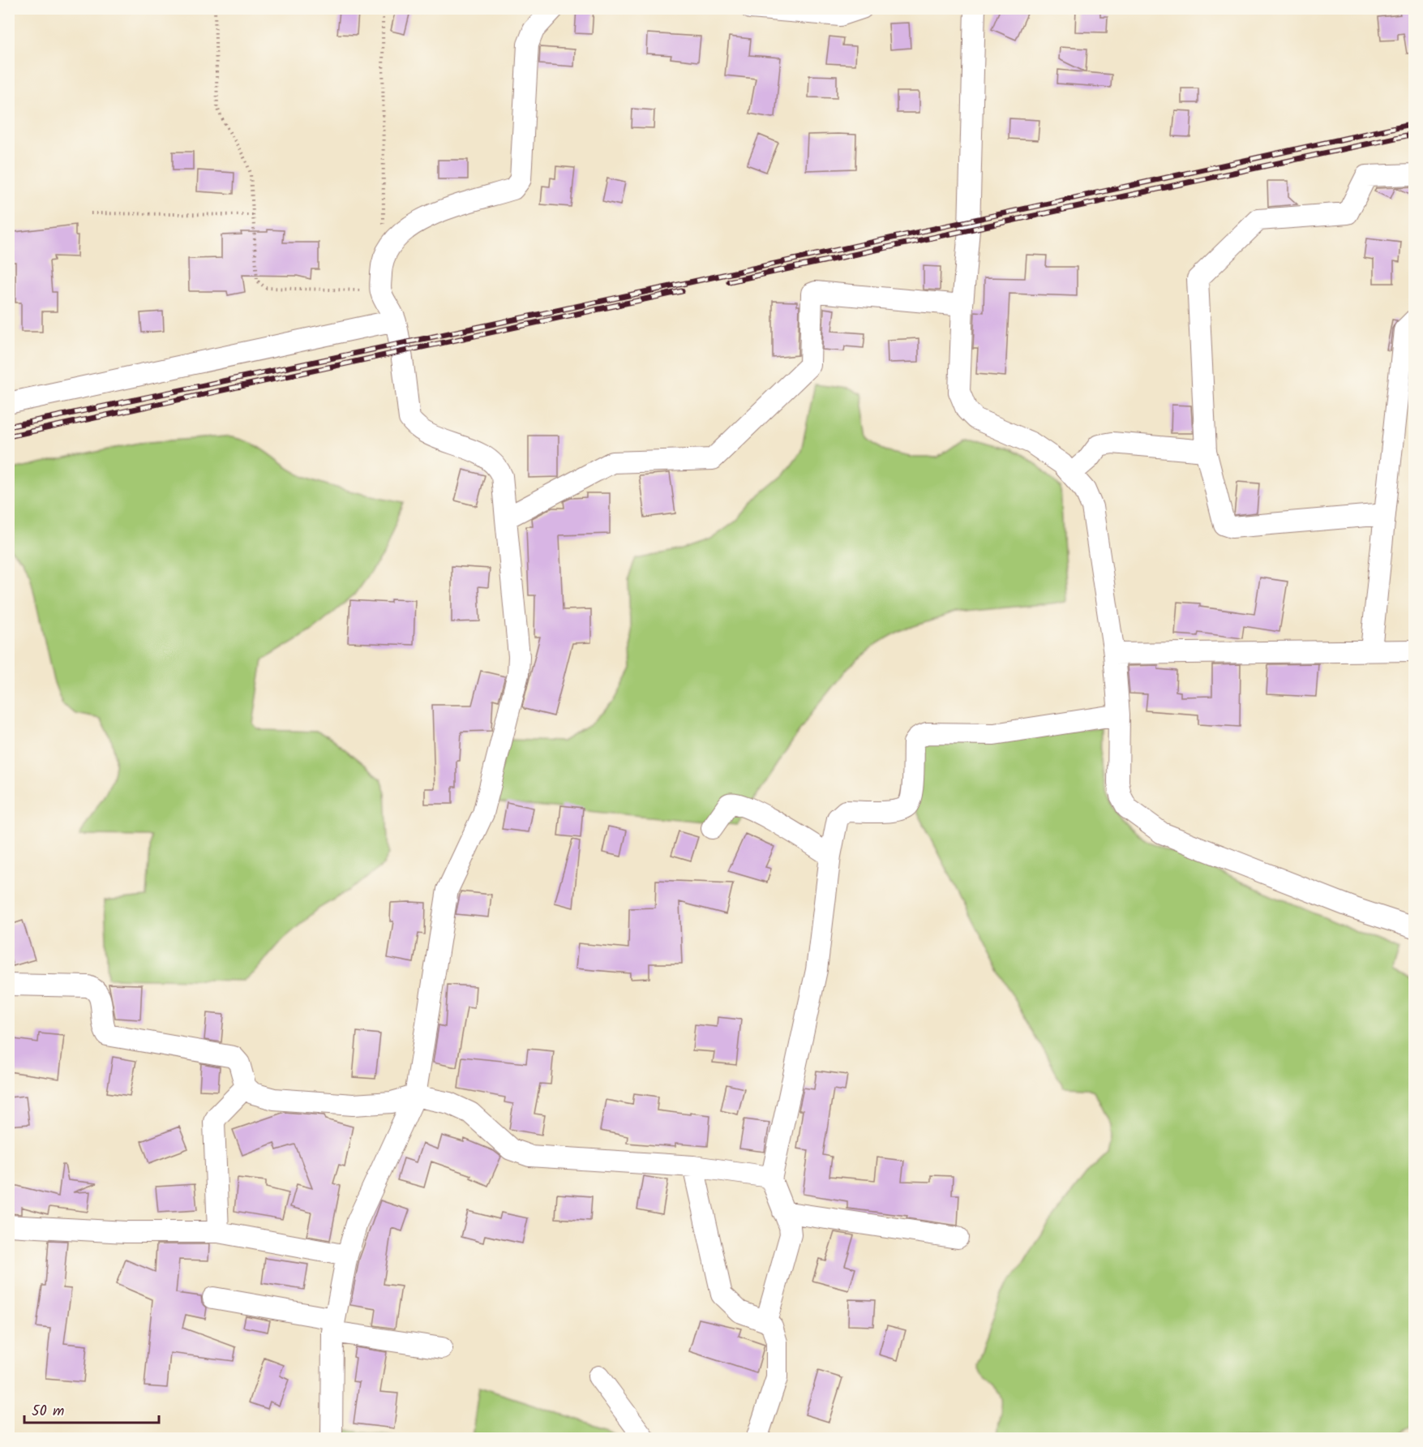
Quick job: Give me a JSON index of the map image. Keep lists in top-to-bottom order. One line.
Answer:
{"scale_bar":"50 m"}
